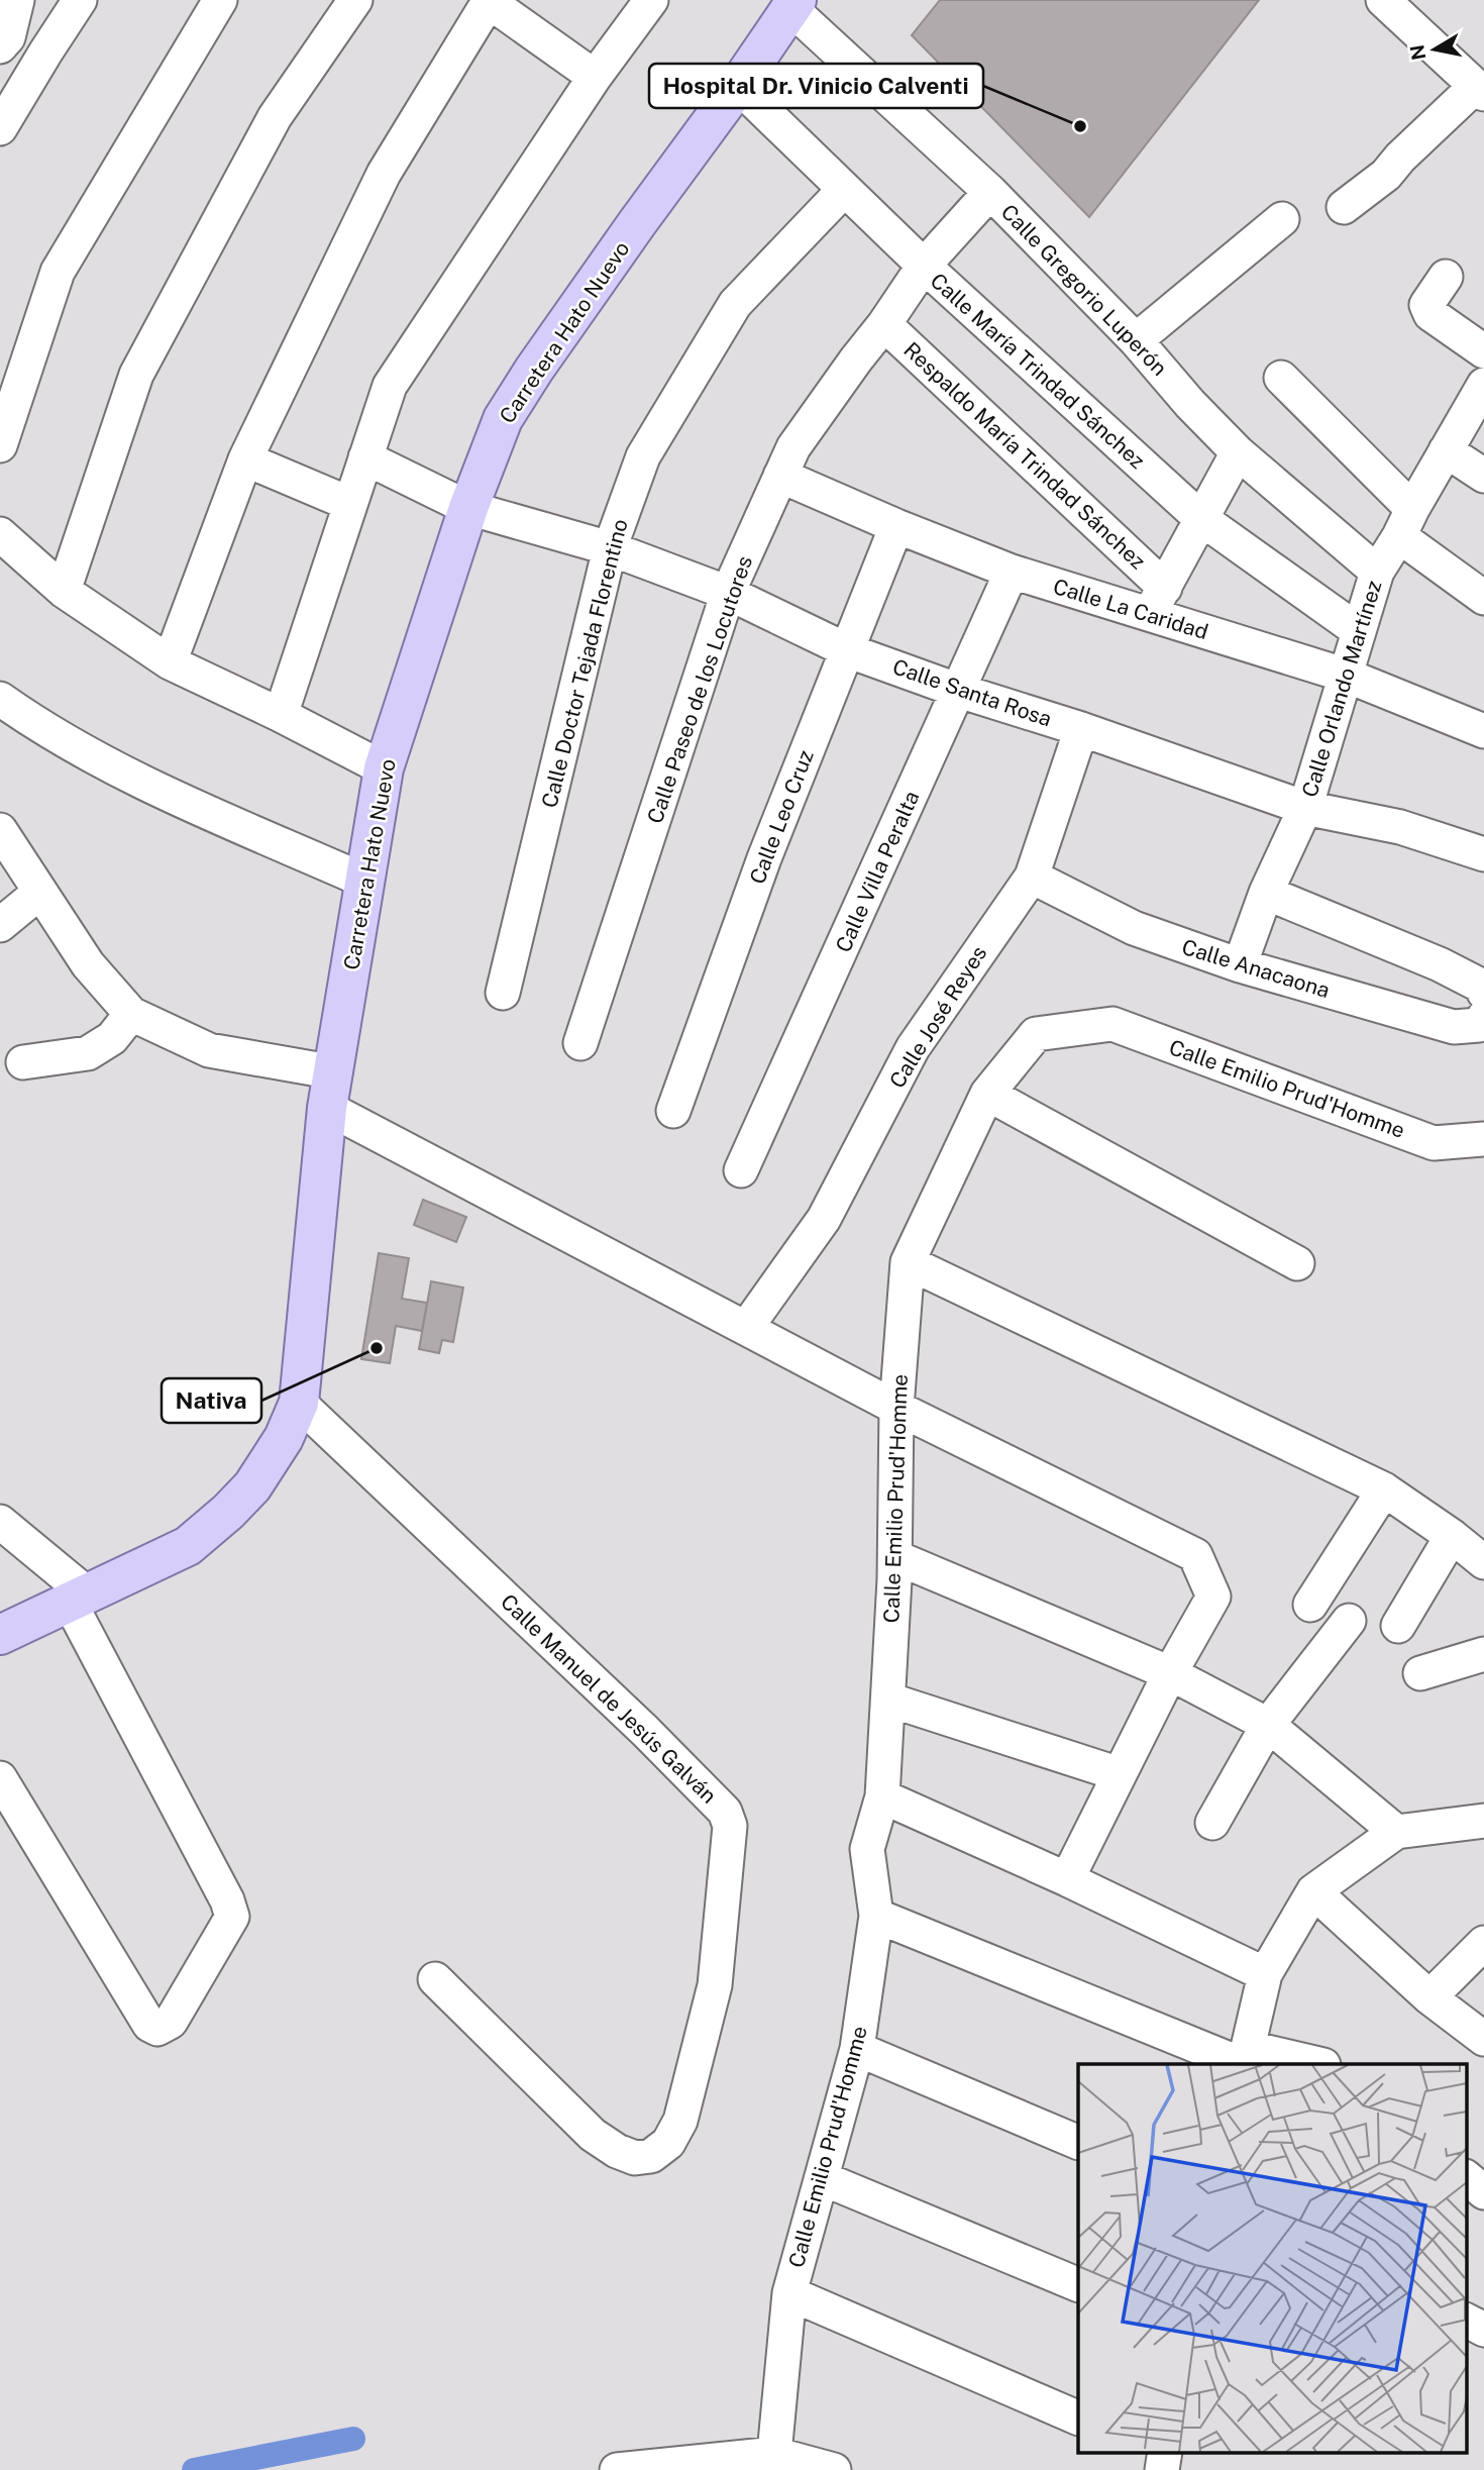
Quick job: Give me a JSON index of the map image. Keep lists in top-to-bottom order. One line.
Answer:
{"streets":{"main road":["Carretera Hato Nuevo"],"street":["Calle Gregorio Luperón","Calle María Trindad Sánchez","Respaldo María Trindad Sánchez","Calle La Caridad","Calle Doctor Tejada Florentino","Calle Orlando Martínez","Calle Paseo de los Locutores","Calle Santa Rosa","Calle Leo Cruz","Calle Villa Peralta","Calle Anacaona","Calle José Reyes","Calle Emilio Prud'Homme","Calle Manuel de Jesús Galván"]},"crossings":[["Calle Gregorio Luperón","Carretera Hato Nuevo"],["Calle Gregorio Luperón","Calle Orlando Martínez"],["Calle Gregorio Luperón","Calle Paseo de los Locutores"],["Carretera Hato Nuevo","Calle María Trindad Sánchez"],["Carretera Hato Nuevo","Calle Santa Rosa"],["Carretera Hato Nuevo","Calle Manuel de Jesús Galván"],["Calle María Trindad Sánchez","Calle Doctor Tejada Florentino"],["Calle María Trindad Sánchez","Calle Orlando Martínez"],["Calle María Trindad Sánchez","Calle Paseo de los Locutores"],["Respaldo María Trindad Sánchez","Calle La Caridad"],["Respaldo María Trindad Sánchez","Calle Paseo de los Locutores"],["Calle La Caridad","Calle Orlando Martínez"],["Calle La Caridad","Calle Paseo de los Locutores"],["Calle La Caridad","Calle Leo Cruz"],["Calle La Caridad","Calle Villa Peralta"],["Calle Doctor Tejada Florentino","Calle Santa Rosa"],["Calle Orlando Martínez","Calle Santa Rosa"],["Calle Orlando Martínez","Calle Anacaona"],["Calle Paseo de los Locutores","Calle Santa Rosa"],["Calle Santa Rosa","Calle Leo Cruz"],["Calle Santa Rosa","Calle Villa Peralta"],["Calle Santa Rosa","Calle José Reyes"],["Calle Anacaona","Calle José Reyes"]],"places":["Hospital Dr. Vinicio Calventi","Nativa"],"north":"left"}
